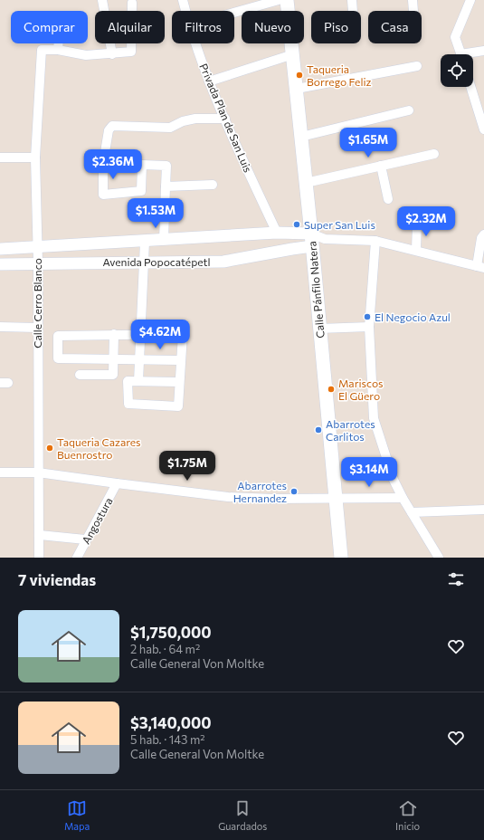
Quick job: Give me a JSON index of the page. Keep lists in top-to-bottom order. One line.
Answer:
{"streets":{"main road":["Calle Pánfilo Natera"],"street":["Privada Plan de San Luis","Avenida Popocatépetl","Calle Cerro Blanco","Angostura"]},"crossings":[["Privada Plan de San Luis","Avenida Popocatépetl"],["Avenida Popocatépetl","Calle Pánfilo Natera"],["Avenida Popocatépetl","Calle Cerro Blanco"]],"places":["Taqueria Borrego Feliz","Super San Luis","El Negocio Azul","Mariscos El Güero","Abarrotes Carlitos","Taqueria Cazares Buenrostro","Abarrotes Hernandez"],"page":{"chip":["Comprar","Alquilar","Filtros","Nuevo","Piso","Casa"],"price":["$1.65M","$2.36M","$1.53M","$2.32M","$4.62M","$1.75M","$3.14M"],"heading":"7 viviendas","list":[{"name":"$1,750,000","note":"2 hab. · 64 m² · Calle General Von Moltke"},{"name":"$3,140,000","note":"5 hab. · 143 m² · Calle General Von Moltke"}],"tabs":["Mapa","Guardados","Inicio"]}}
